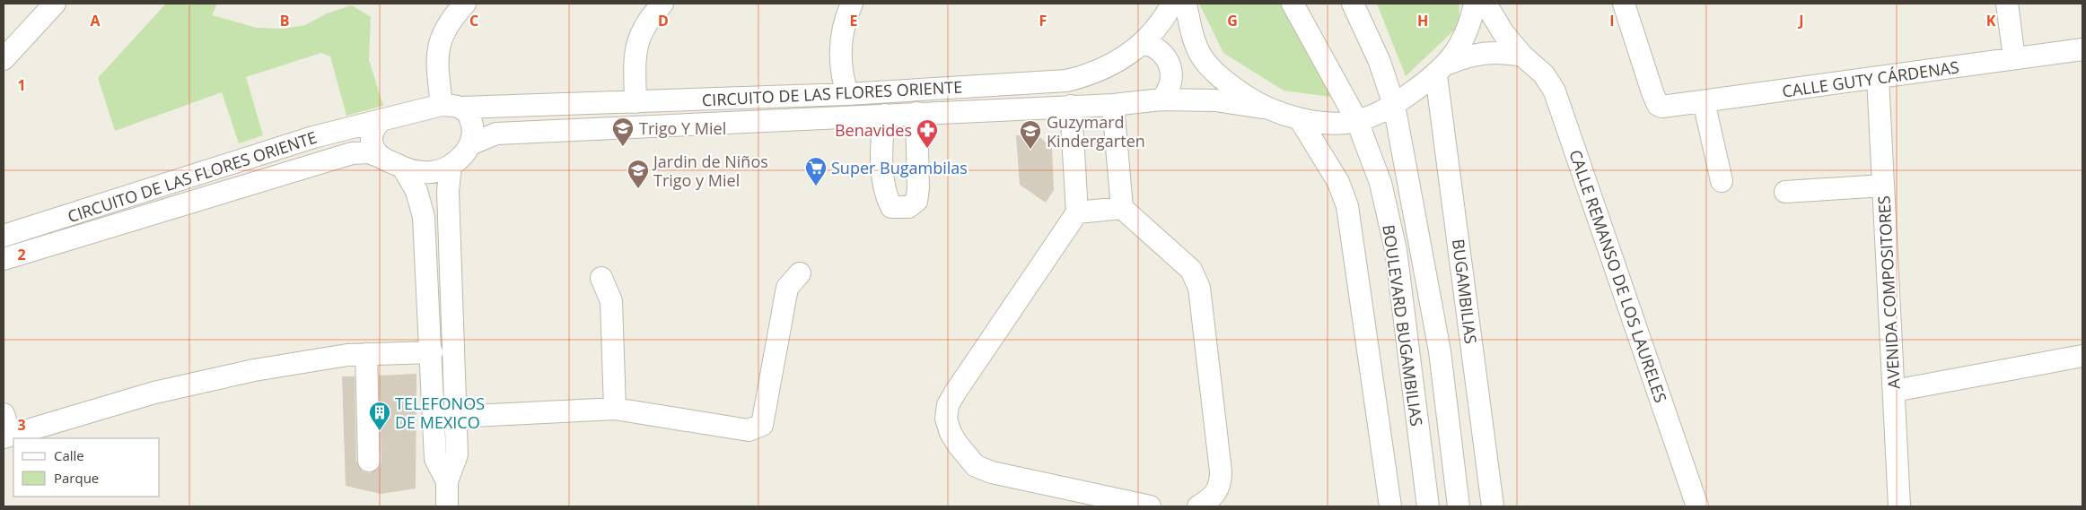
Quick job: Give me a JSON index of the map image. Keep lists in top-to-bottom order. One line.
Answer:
{"streets":{"street":["CALLE GUTY CÁRDENAS","CIRCUITO DE LAS FLORES ORIENTE","CALLE REMANSO DE LOS LAURELES","BUGAMBILIAS","AVENIDA COMPOSITORES","BOULEVARD BUGAMBILIAS"]},"crossings":[["CALLE GUTY CÁRDENAS","AVENIDA COMPOSITORES"]],"places":{"school or university":["Trigo Y Miel","Guzymard Kindergarten","Jardin de Niños Trigo y Miel"],"pharmacy":["Benavides"],"supermarket":["Super Bugambilas"],"building":["TELEFONOS DE MEXICO"]},"legend":["Calle","Parque"],"grid":{"columns":["A","B","C","D","E","F","G","H","I","J","K"],"rows":["1","2","3"]}}
